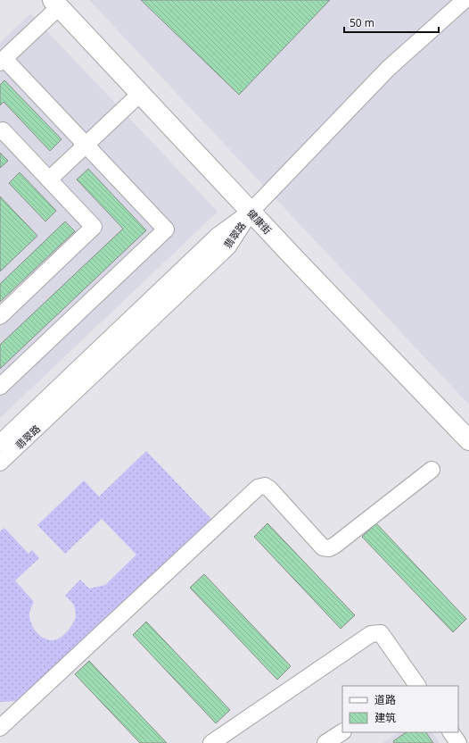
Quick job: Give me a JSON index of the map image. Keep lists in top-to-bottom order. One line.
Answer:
{"streets":{"main road":["健康街"],"street":["翡翠路"]},"crossings":[["健康街","翡翠路"]],"legend":["道路","建筑"],"scale_bar":"50 m"}
